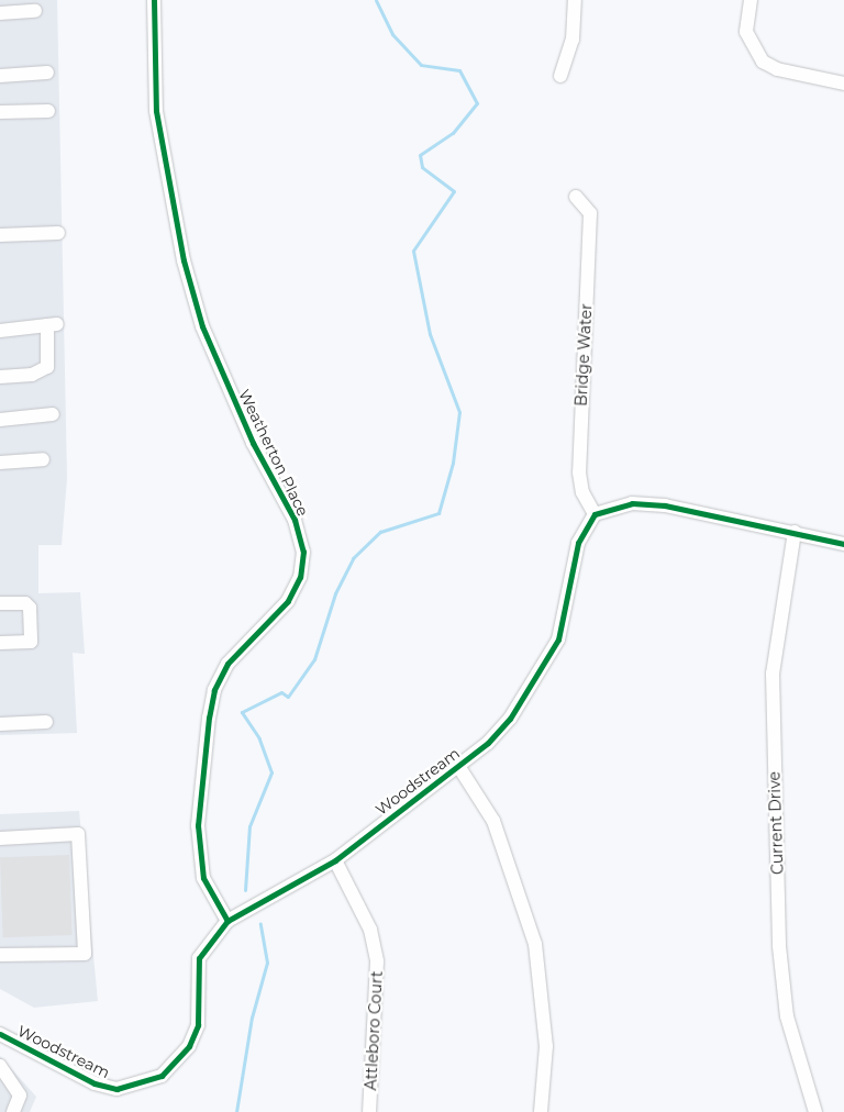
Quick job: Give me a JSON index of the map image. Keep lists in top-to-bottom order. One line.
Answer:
{"streets":{"street":["Bridge Water","Weatherton Place","Woodstream","Current Drive","Attleboro Court"]},"crossings":[["Bridge Water","Woodstream"],["Weatherton Place","Woodstream"],["Woodstream","Attleboro Court"]]}
